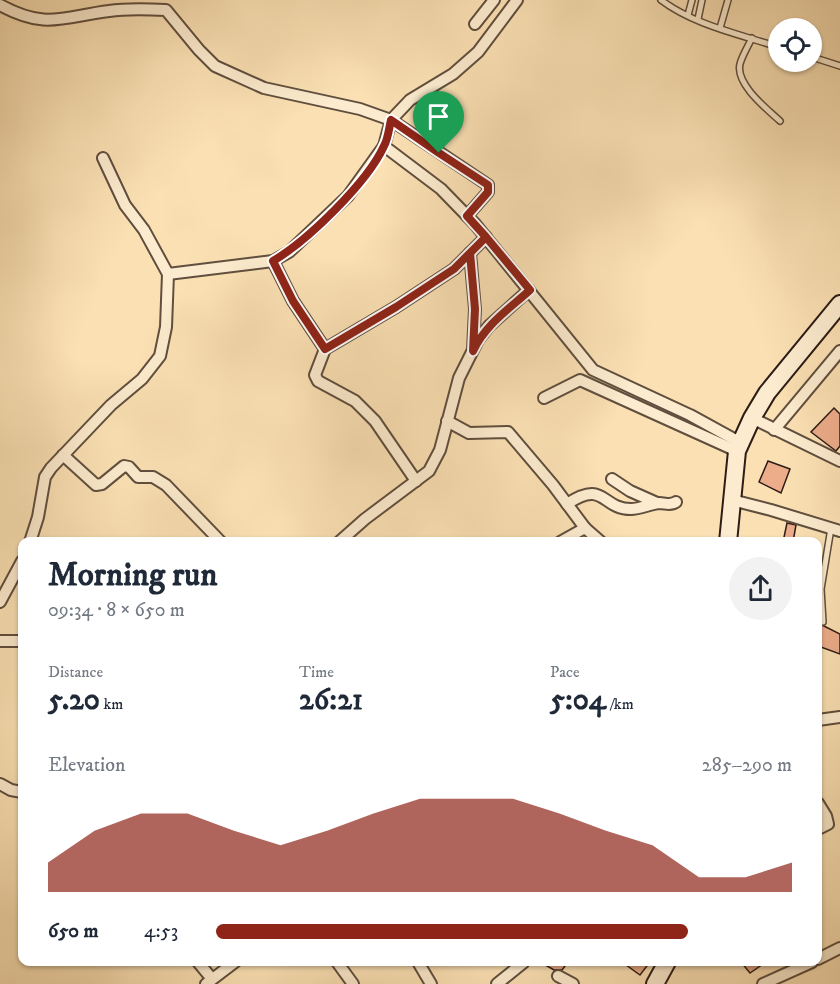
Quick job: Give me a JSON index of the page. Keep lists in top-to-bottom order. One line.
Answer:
{"page":{"heading":["Morning run","09:34 · 8 × 650 m"],"stats":[["Distance","5.20 km"],["Time","26:21"],["Pace","5:04 /km"]],"chart":["Elevation","285–290 m"],"list":[{"name":"650 m","note":"4:53"}]}}
